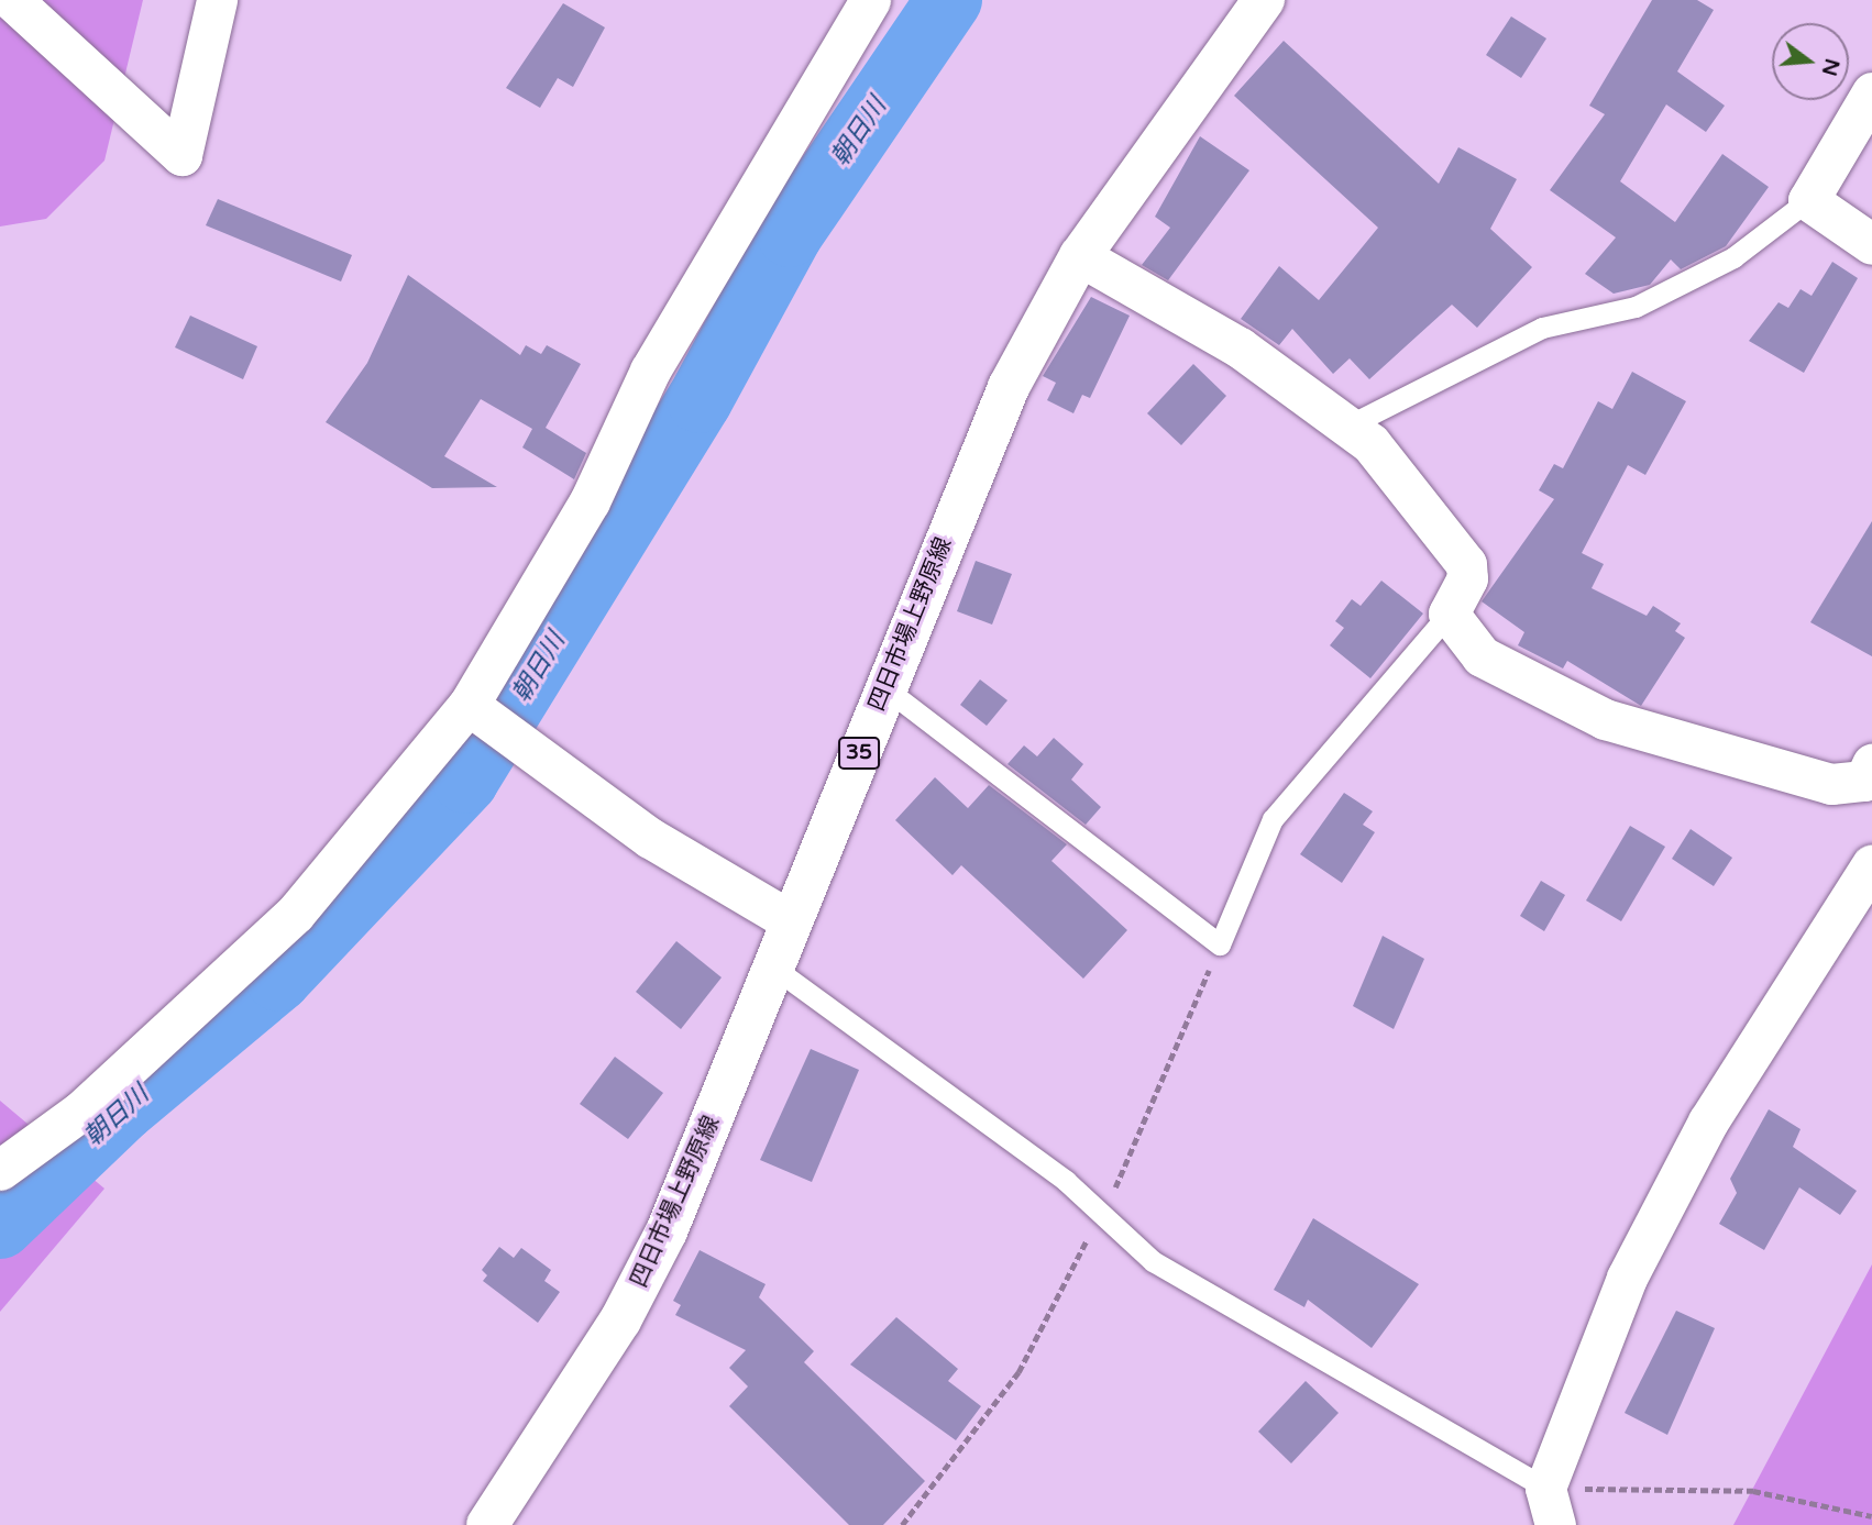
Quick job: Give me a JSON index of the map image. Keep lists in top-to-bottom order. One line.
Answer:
{"streets":{"main road":["四日市場上野原線","35"]},"water":["朝日川"],"north":"right"}
